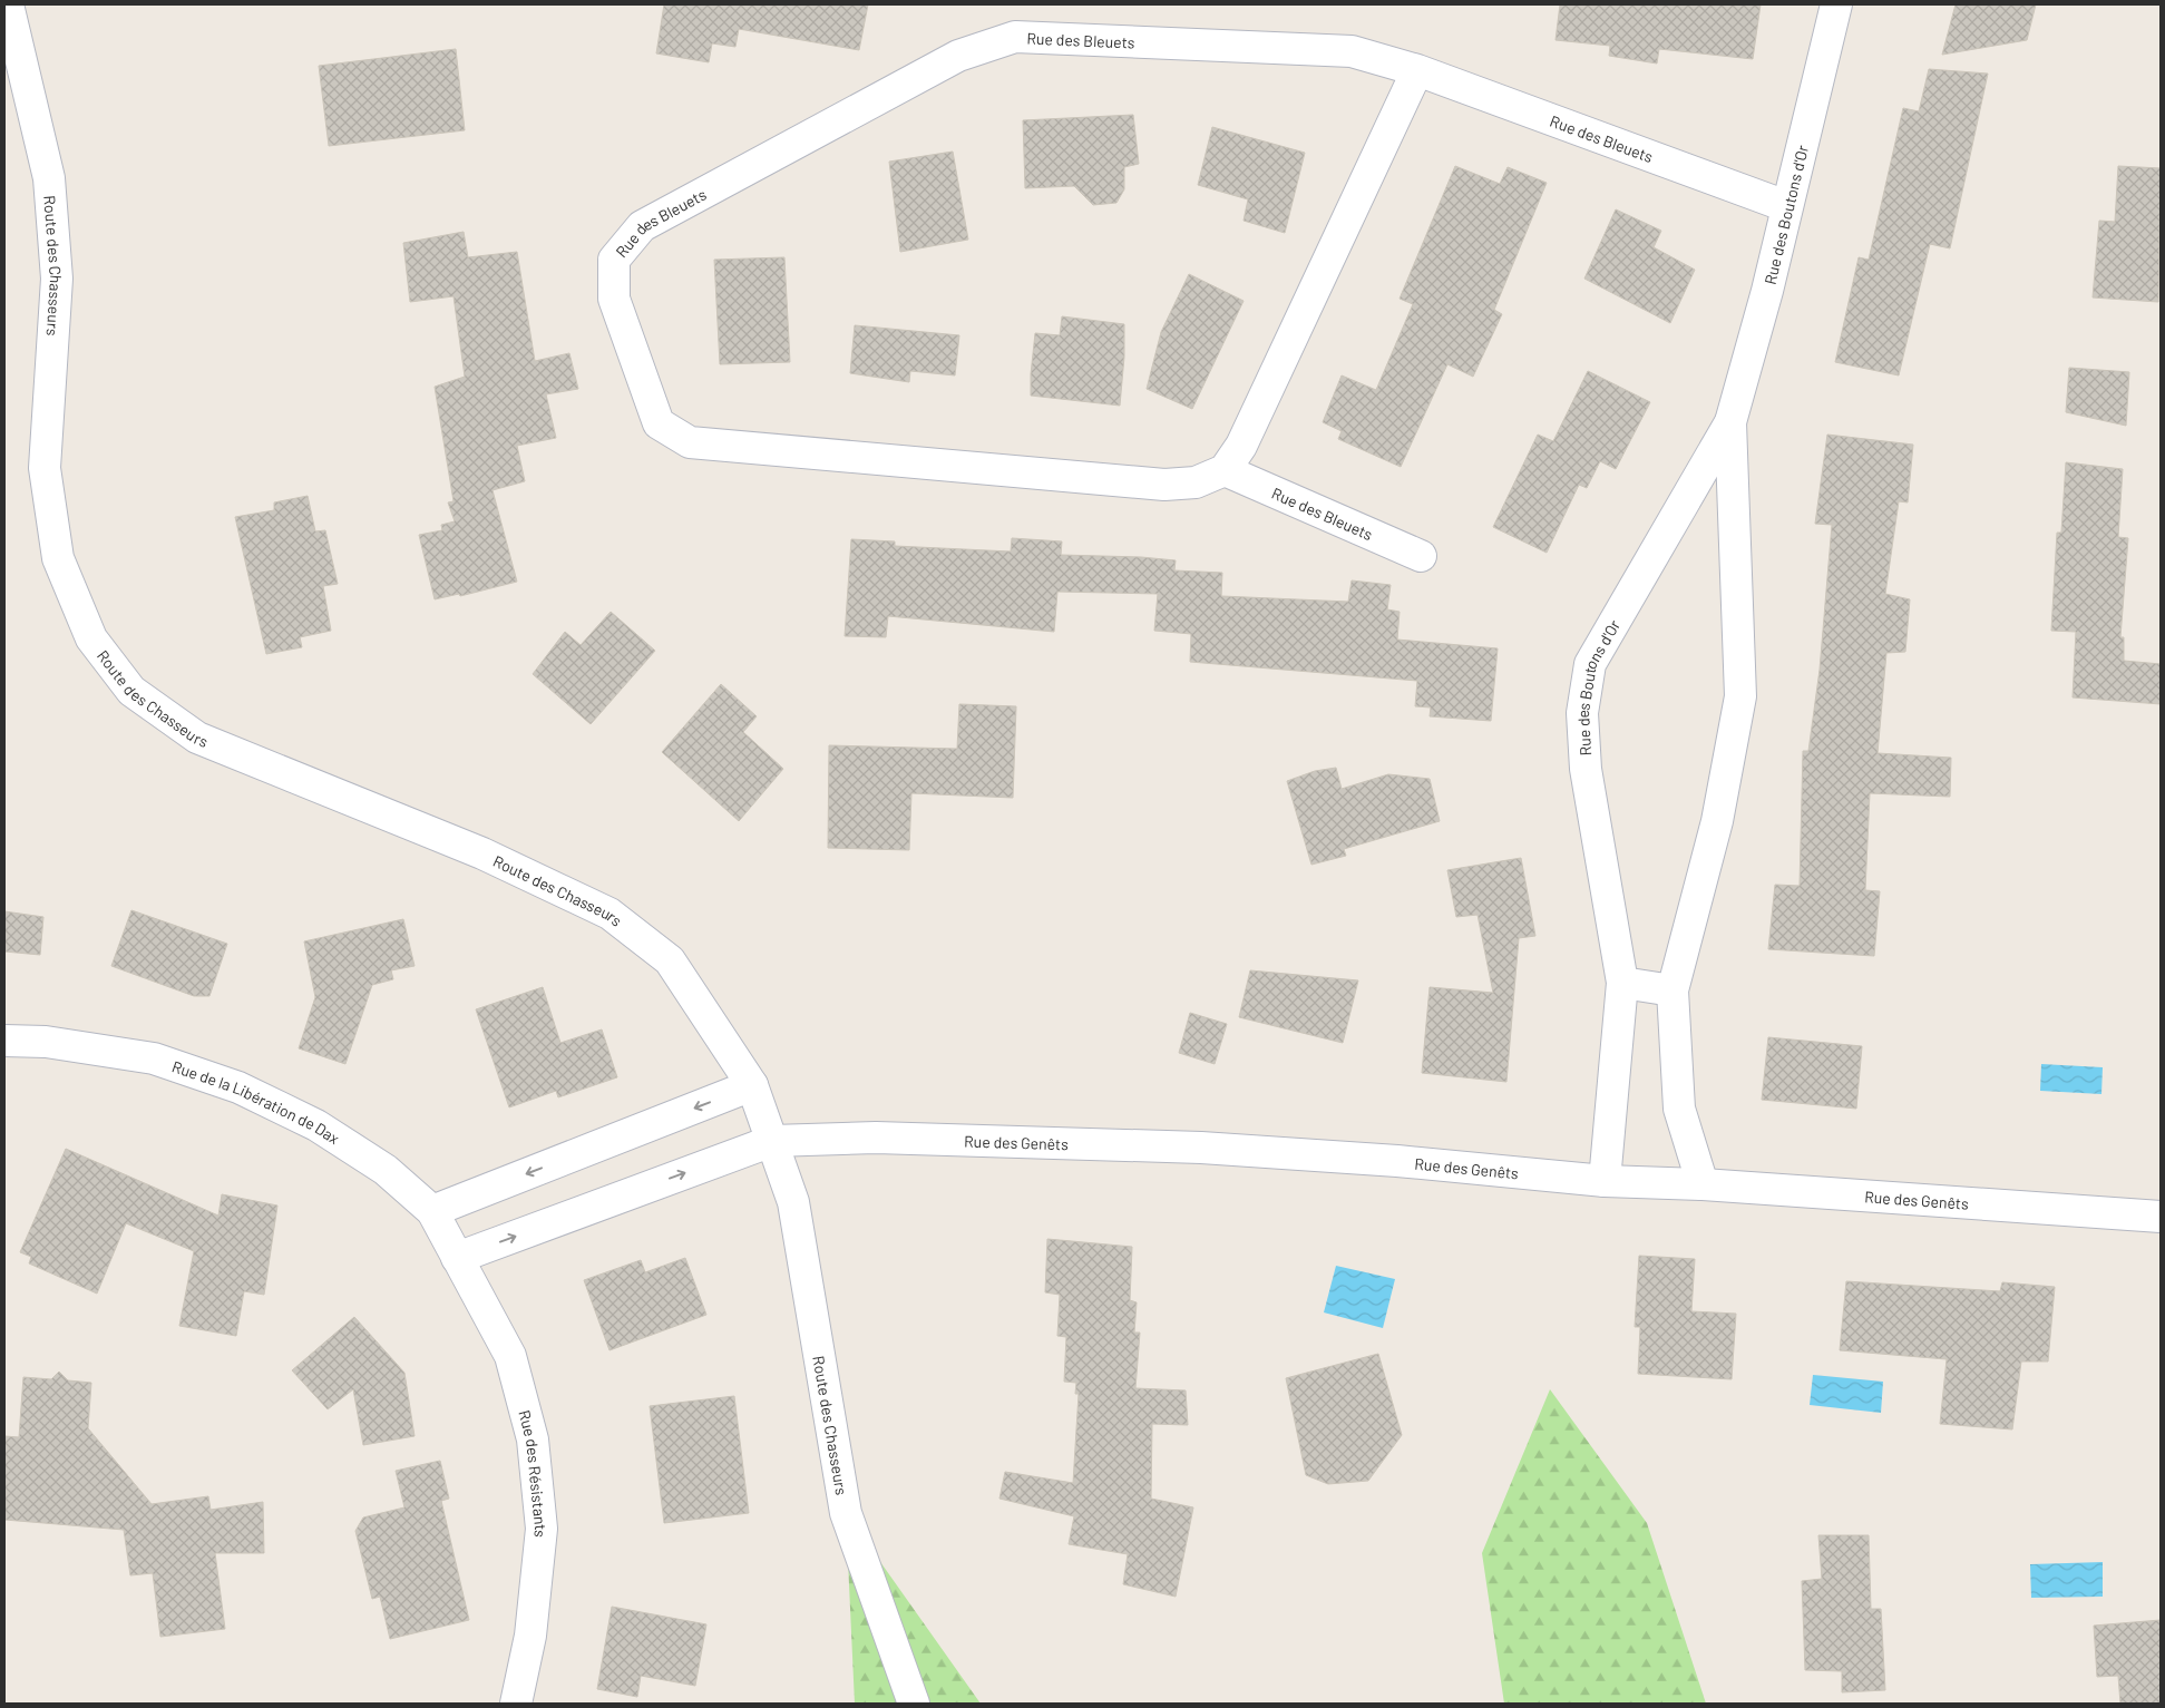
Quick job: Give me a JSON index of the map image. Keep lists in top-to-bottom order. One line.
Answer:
{"streets":{"street":["Rue des Bleuets","Rue des Boutons d'Or","Route des Chasseurs","Rue de la Libération de Dax","Rue des Genêts","Rue des Résistants"]},"crossings":[["Rue des Bleuets","Rue des Boutons d'Or"],["Rue des Boutons d'Or","Rue des Genêts"],["Route des Chasseurs","Rue des Genêts"],["Rue de la Libération de Dax","Rue des Résistants"]]}
